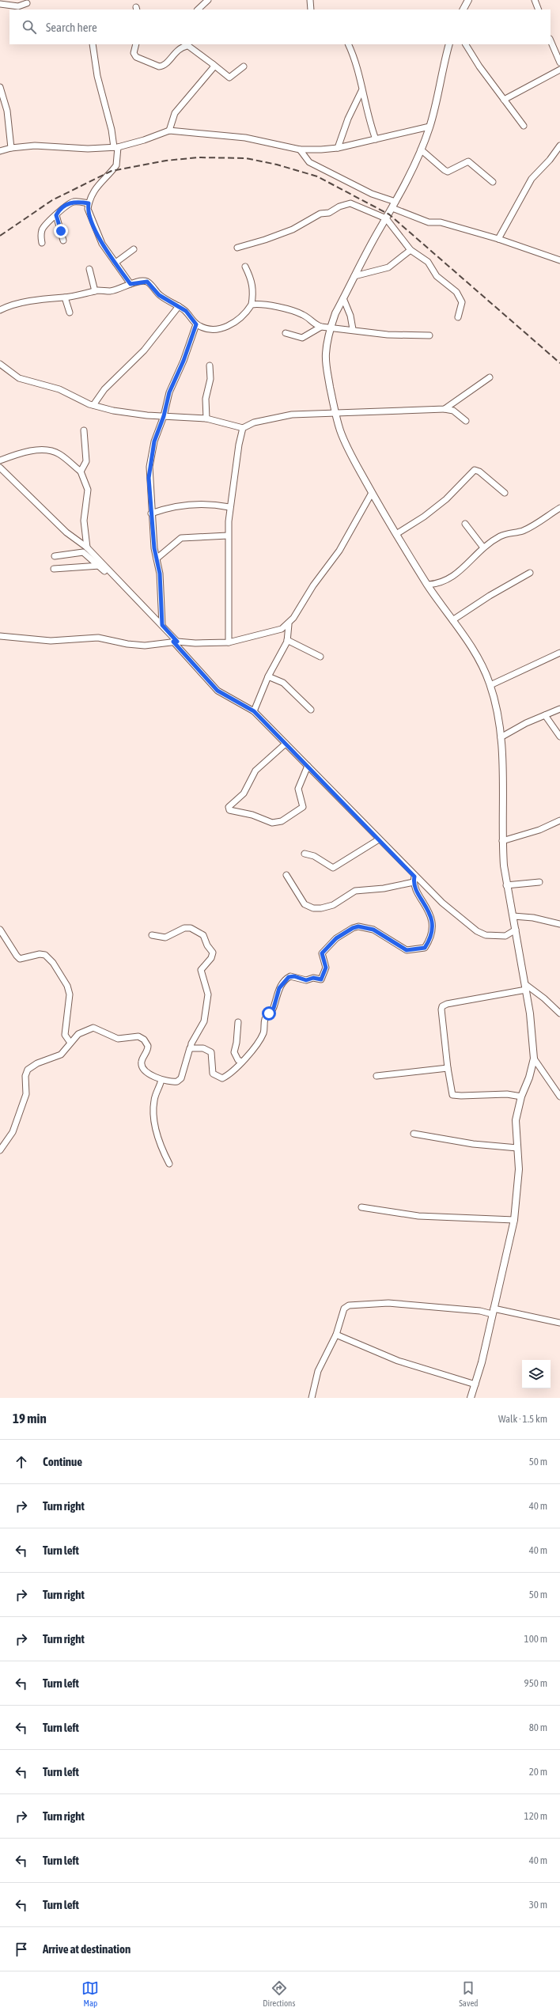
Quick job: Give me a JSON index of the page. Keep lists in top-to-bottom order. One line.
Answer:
{"page":{"search":"Search here","heading":["19 min","Walk · 1.5 km"],"list":[["Continue","50 m"],["Turn right","40 m"],["Turn left","40 m"],["Turn right","50 m"],["Turn right","100 m"],["Turn left","950 m"],["Turn left","80 m"],["Turn left","20 m"],["Turn right","120 m"],["Turn left","40 m"],["Turn left","30 m"],"Arrive at destination"],"nav":["Map","Directions","Saved"]}}
